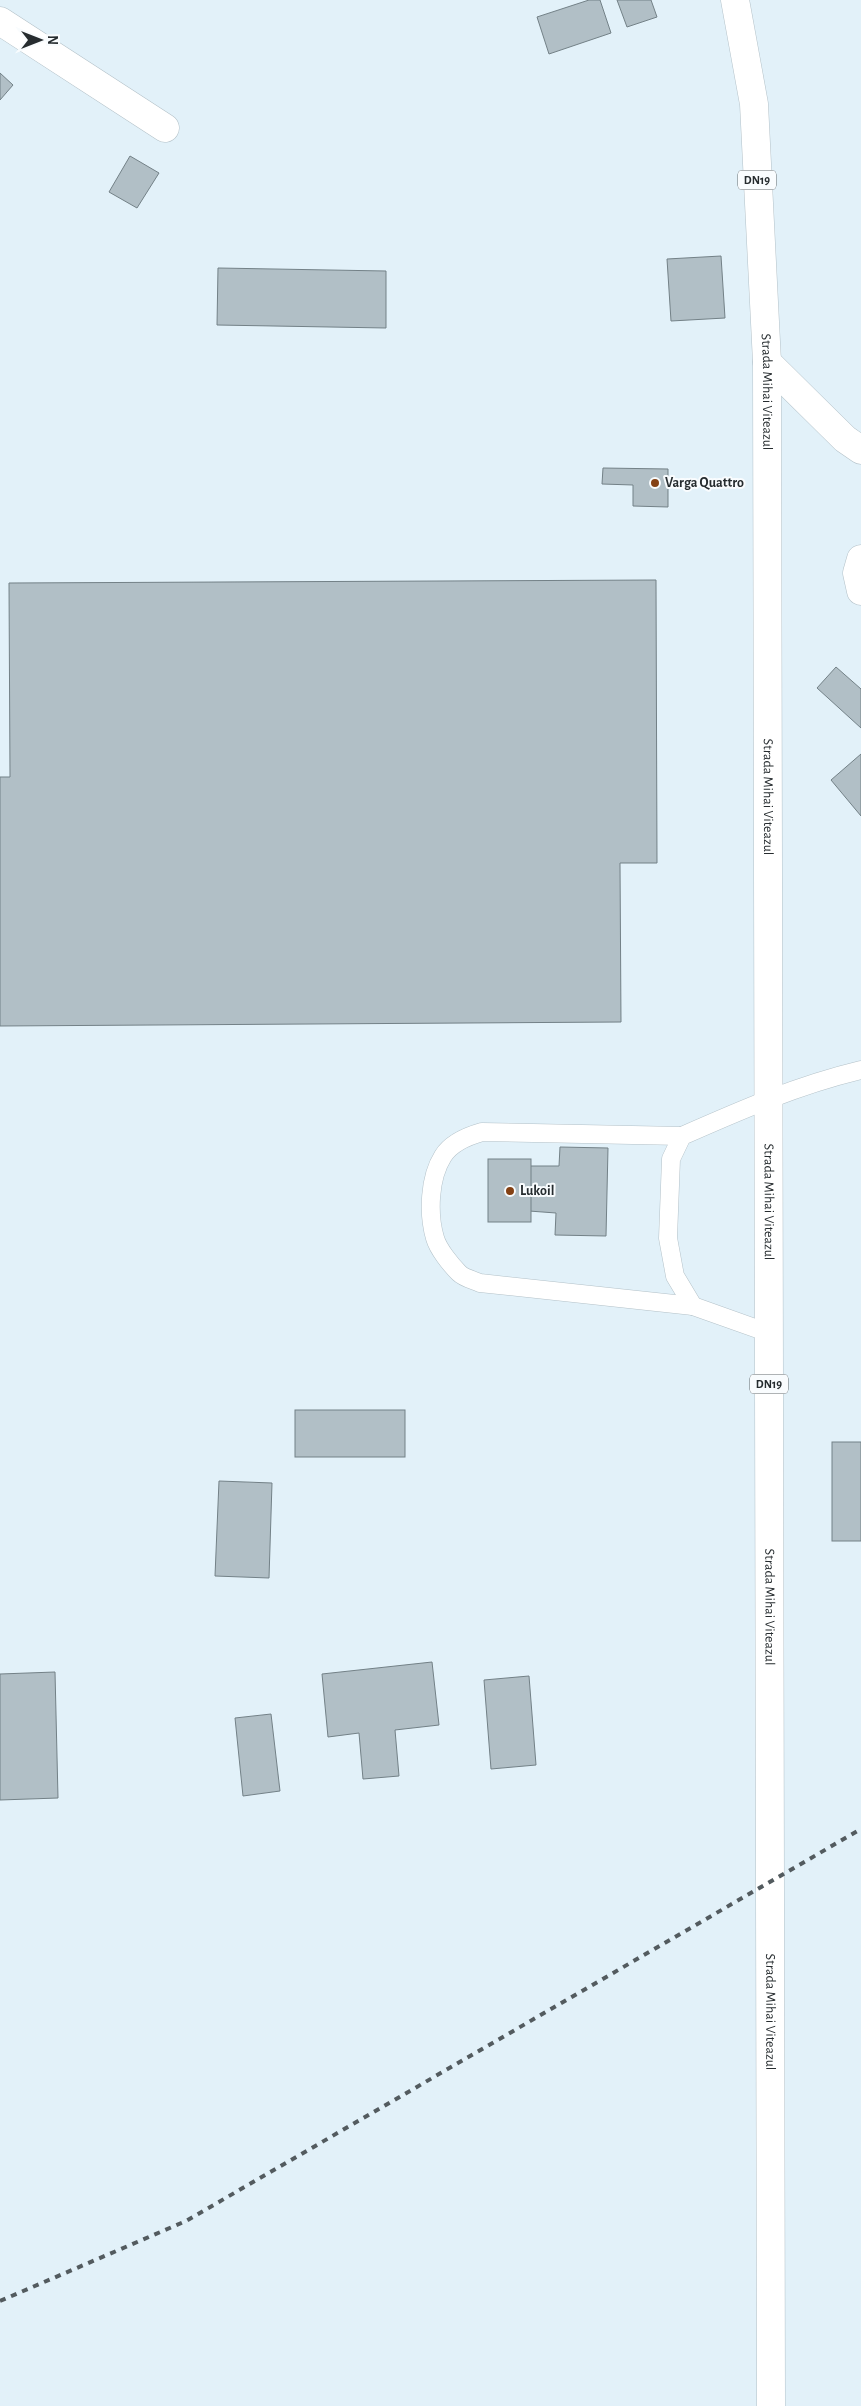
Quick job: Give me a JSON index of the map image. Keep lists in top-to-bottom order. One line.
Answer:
{"streets":{"main road":["DN19","Strada Mihai Viteazul"]},"places":["Varga Quattro","Lukoil"],"north":"right"}
